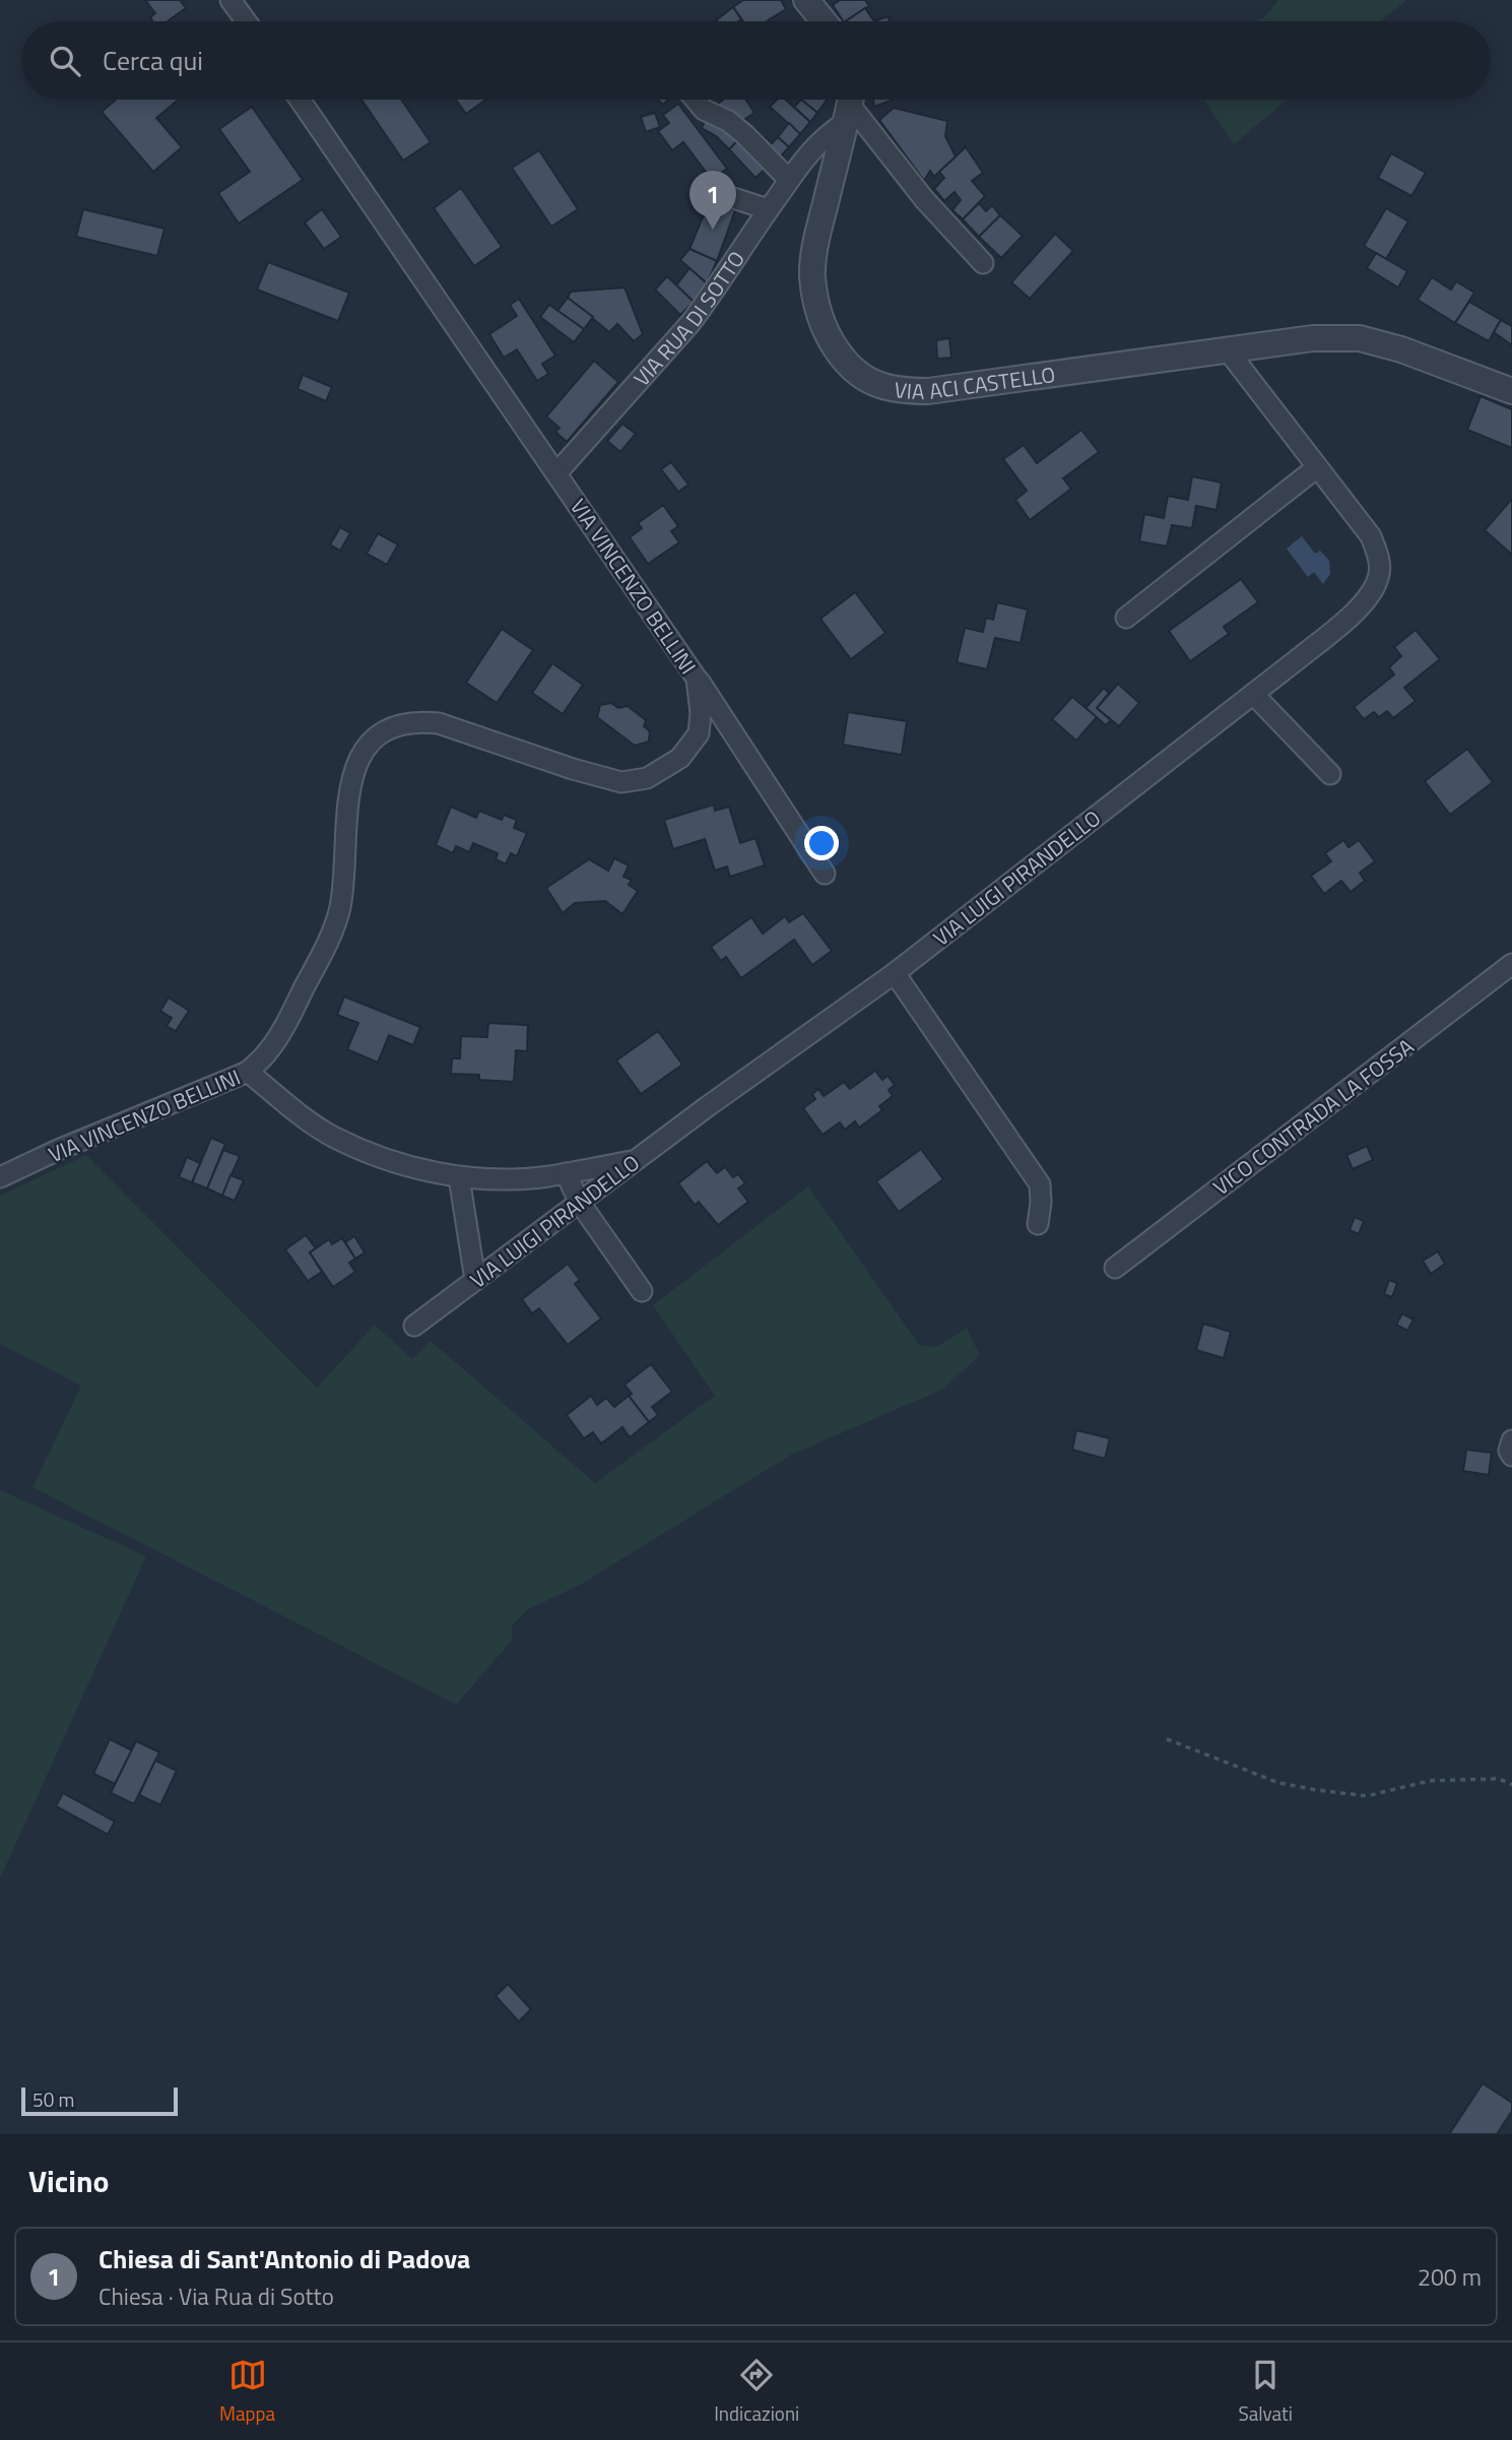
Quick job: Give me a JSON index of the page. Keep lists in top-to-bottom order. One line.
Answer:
{"streets":{"street":["VIA RUA DI SOTTO","VIA ACI CASTELLO","VIA VINCENZO BELLINI","VIA LUIGI PIRANDELLO","VICO CONTRADA LA FOSSA"]},"crossings":[["VIA RUA DI SOTTO","VIA ACI CASTELLO"],["VIA RUA DI SOTTO","VIA VINCENZO BELLINI"],["VIA ACI CASTELLO","VIA LUIGI PIRANDELLO"]],"scale_bar":"50 m","page":{"search":"Cerca qui","pins":"1","scale":"50 m","heading":"Vicino","list":[{"mark":"1","name":"Chiesa di Sant'Antonio di Padova","note":"Chiesa · Via Rua di Sotto","value":"200 m"}],"nav":["Mappa","Indicazioni","Salvati"]}}
